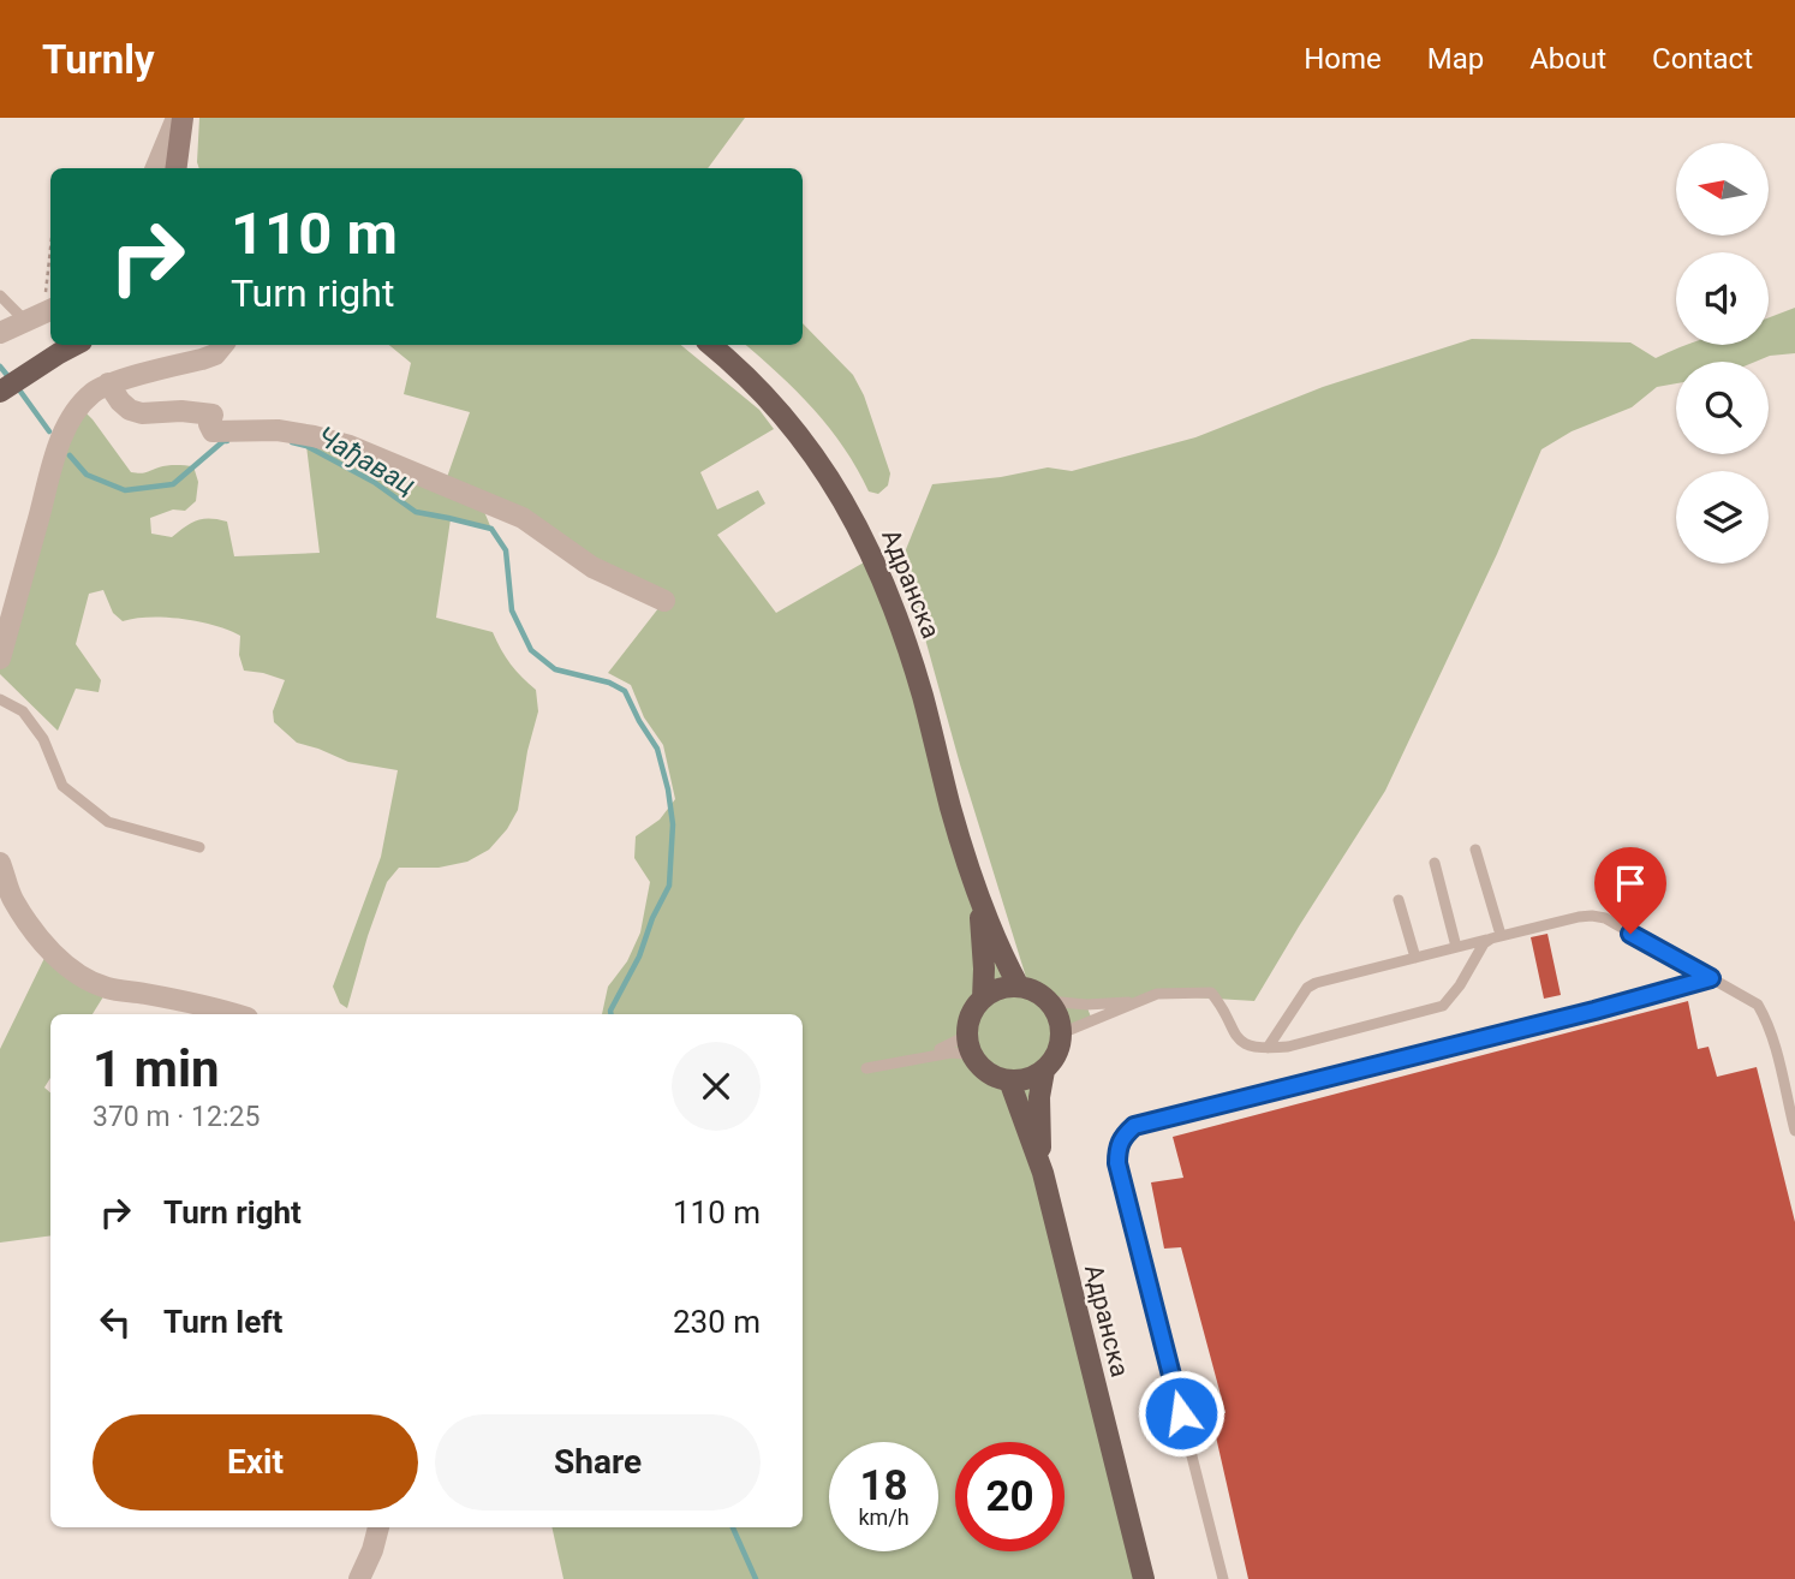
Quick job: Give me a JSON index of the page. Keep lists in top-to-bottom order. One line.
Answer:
{"streets":{"main road":["Адранска"]},"water":["Чађавац"],"north":"left","page":{"header":"Turnly","nav":["Home","Map","About","Contact"],"turn":["110 m","Turn right"],"heading":["1 min","370 m · 12:25"],"list":[{"name":"Turn right","value":"110 m"},{"name":"Turn left","value":"230 m"}],"buttons":["Exit","Share"],"speed":"18 km/h","limit":"20"}}
